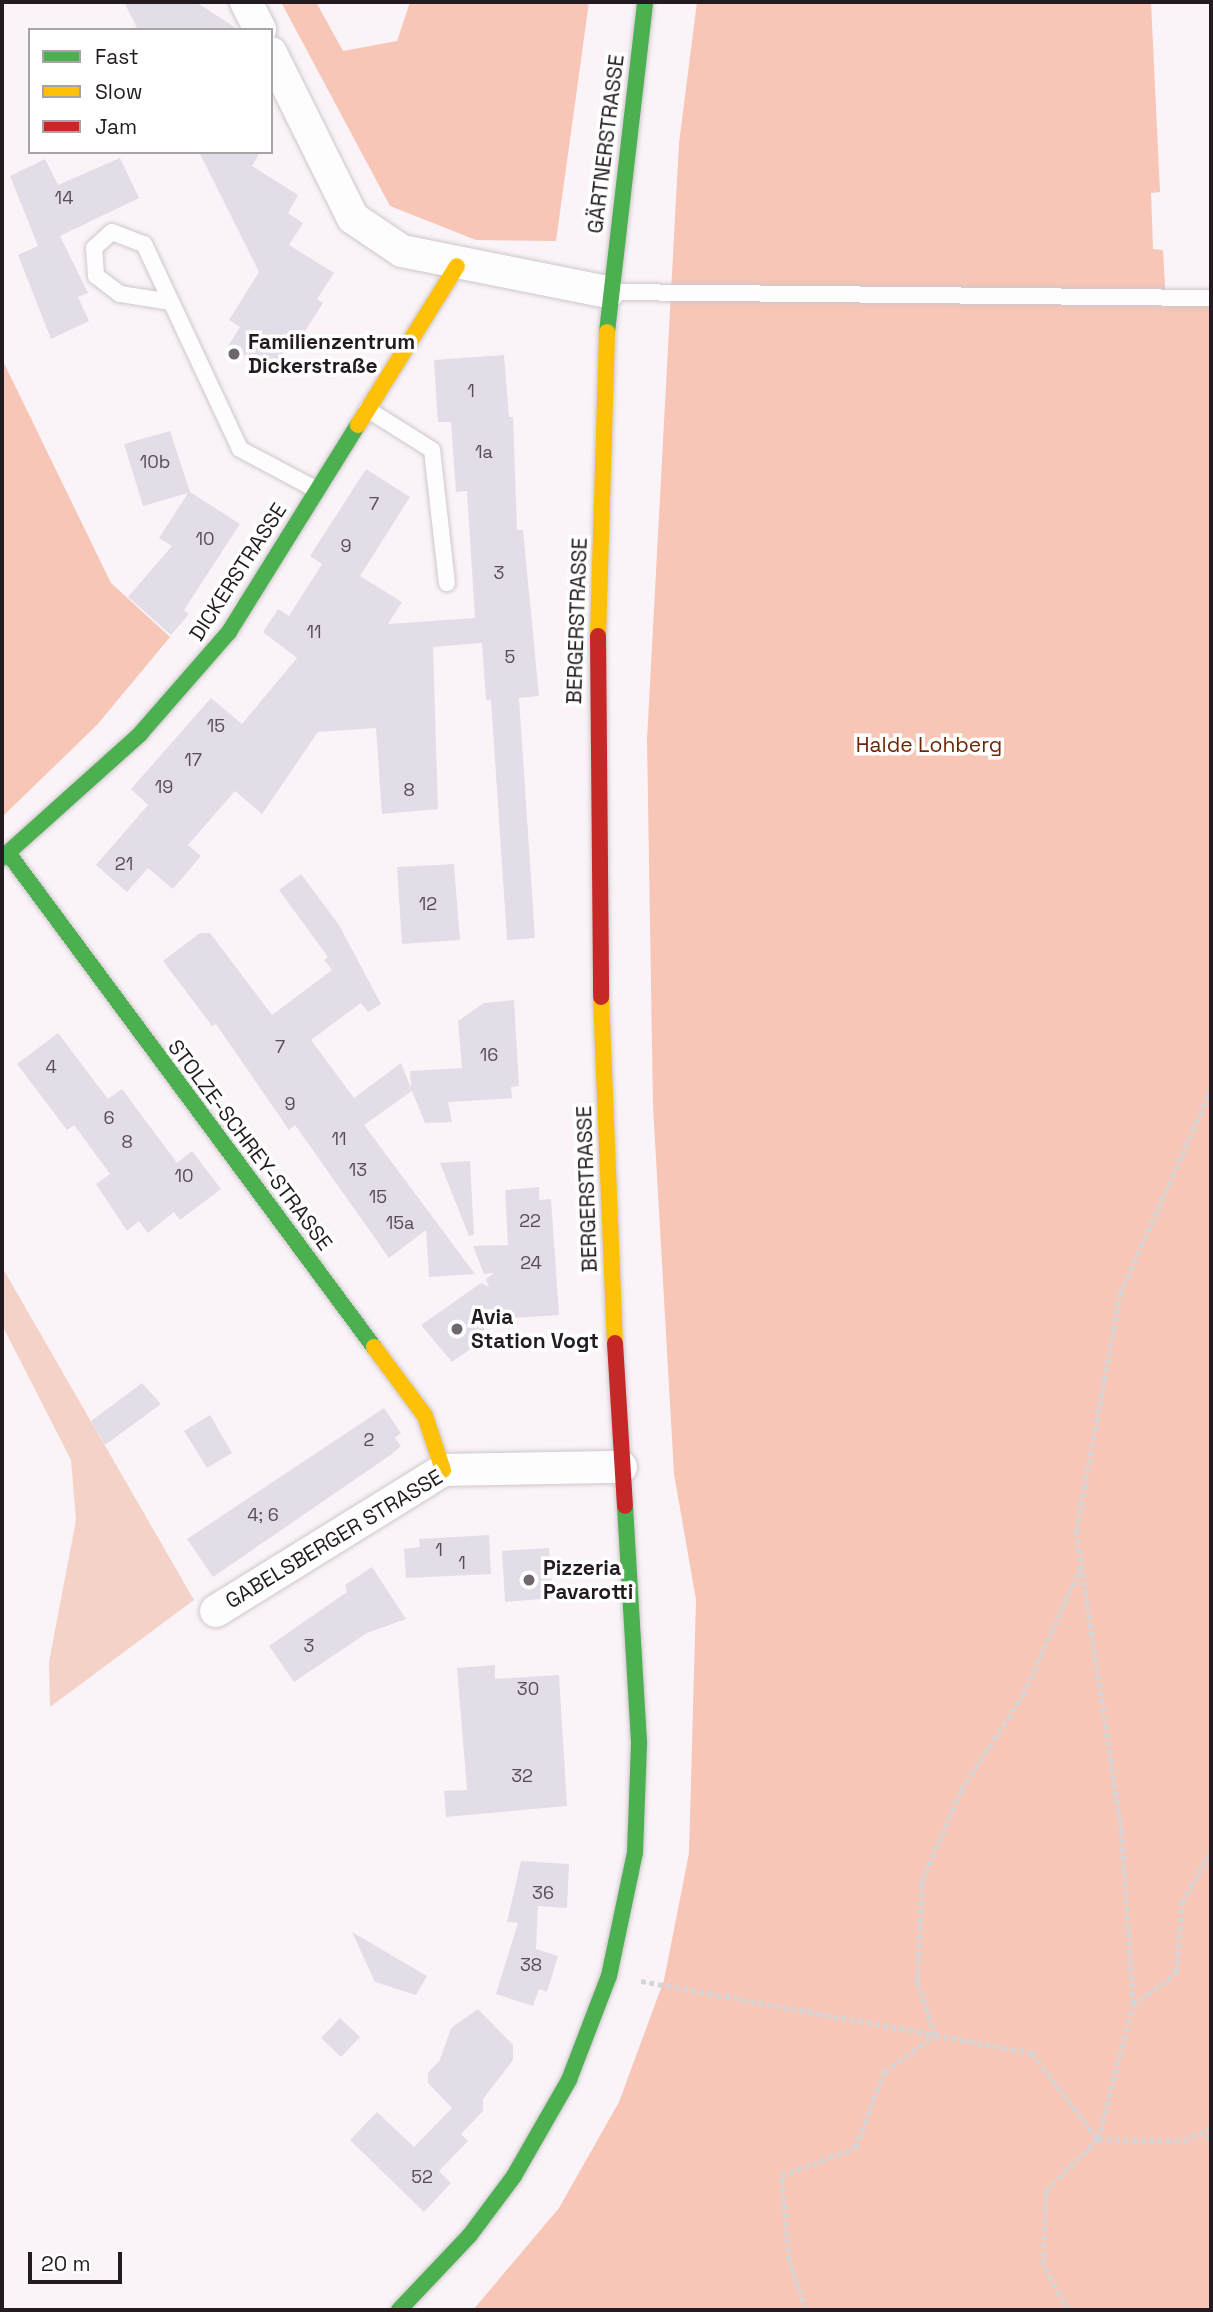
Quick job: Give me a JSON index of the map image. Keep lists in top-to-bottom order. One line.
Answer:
{"streets":{"main road":["GÄRTNERSTRASSE","DICKERSTRASSE","BERGERSTRASSE","STOLZE-SCHREY-STRASSE"],"street":["GABELSBERGER STRASSE"]},"crossings":[["GÄRTNERSTRASSE","BERGERSTRASSE"],["DICKERSTRASSE","STOLZE-SCHREY-STRASSE"],["BERGERSTRASSE","GABELSBERGER STRASSE"],["STOLZE-SCHREY-STRASSE","GABELSBERGER STRASSE"]],"parks":["Halde Lohberg"],"places":["Familienzentrum Dickerstraße","Avia Station Vogt","Pizzeria Pavarotti"],"house_numbers":["14","1","1a","10b","7","10","9","3","11","5","15","17","19","8","21","12","7","16","4","9","6","11","8","13","10","15","22","15a","24","2","4; 6","1","1","3","30","32","36","38","52"],"legend":["Fast","Slow","Jam"],"scale_bar":"20 m"}
